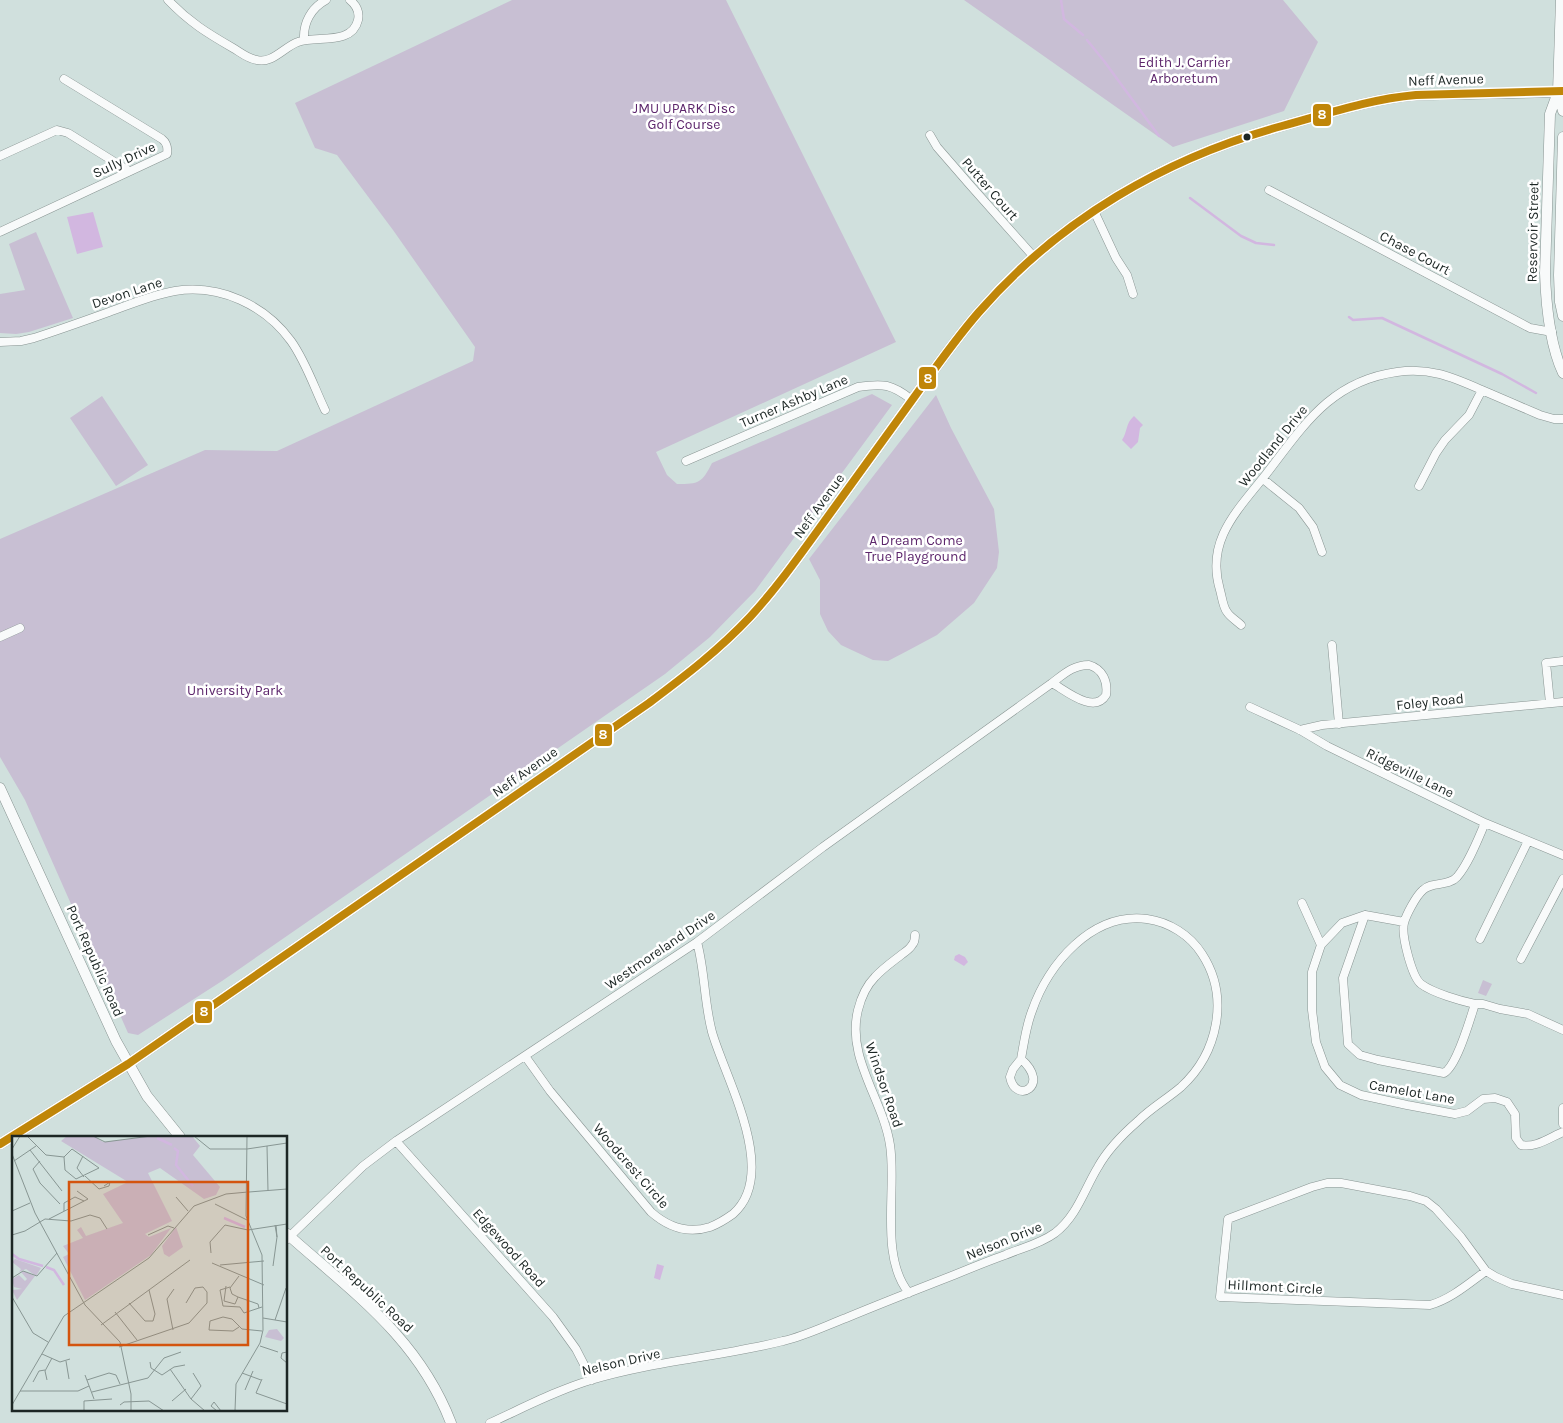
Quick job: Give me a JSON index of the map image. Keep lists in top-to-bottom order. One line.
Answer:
{"streets":{"main road":["Neff Avenue","Reservoir Street","Port Republic Road"],"street":["Sully Drive","Putter Court","Chase Court","Devon Lane","Turner Ashby Lane","Woodland Drive","Foley Road","Ridgeville Lane","Westmoreland Drive","Windsor Road","Camelot Lane","Woodcrest Circle","Nelson Drive","Edgewood Road","Hillmont Circle"]},"crossings":[["Neff Avenue","Putter Court"],["Neff Avenue","Reservoir Street"],["Neff Avenue","Turner Ashby Lane"],["Neff Avenue","Port Republic Road"],["Reservoir Street","Chase Court"],["Foley Road","Ridgeville Lane"],["Westmoreland Drive","Woodcrest Circle"],["Westmoreland Drive","Edgewood Road"],["Windsor Road","Nelson Drive"],["Nelson Drive","Edgewood Road"]],"parks":["Edith J. Carrier Arboretum","JMU UPARK Disc Golf Course","A Dream Come True Playground","University Park"],"lines":["transit line 8"]}
